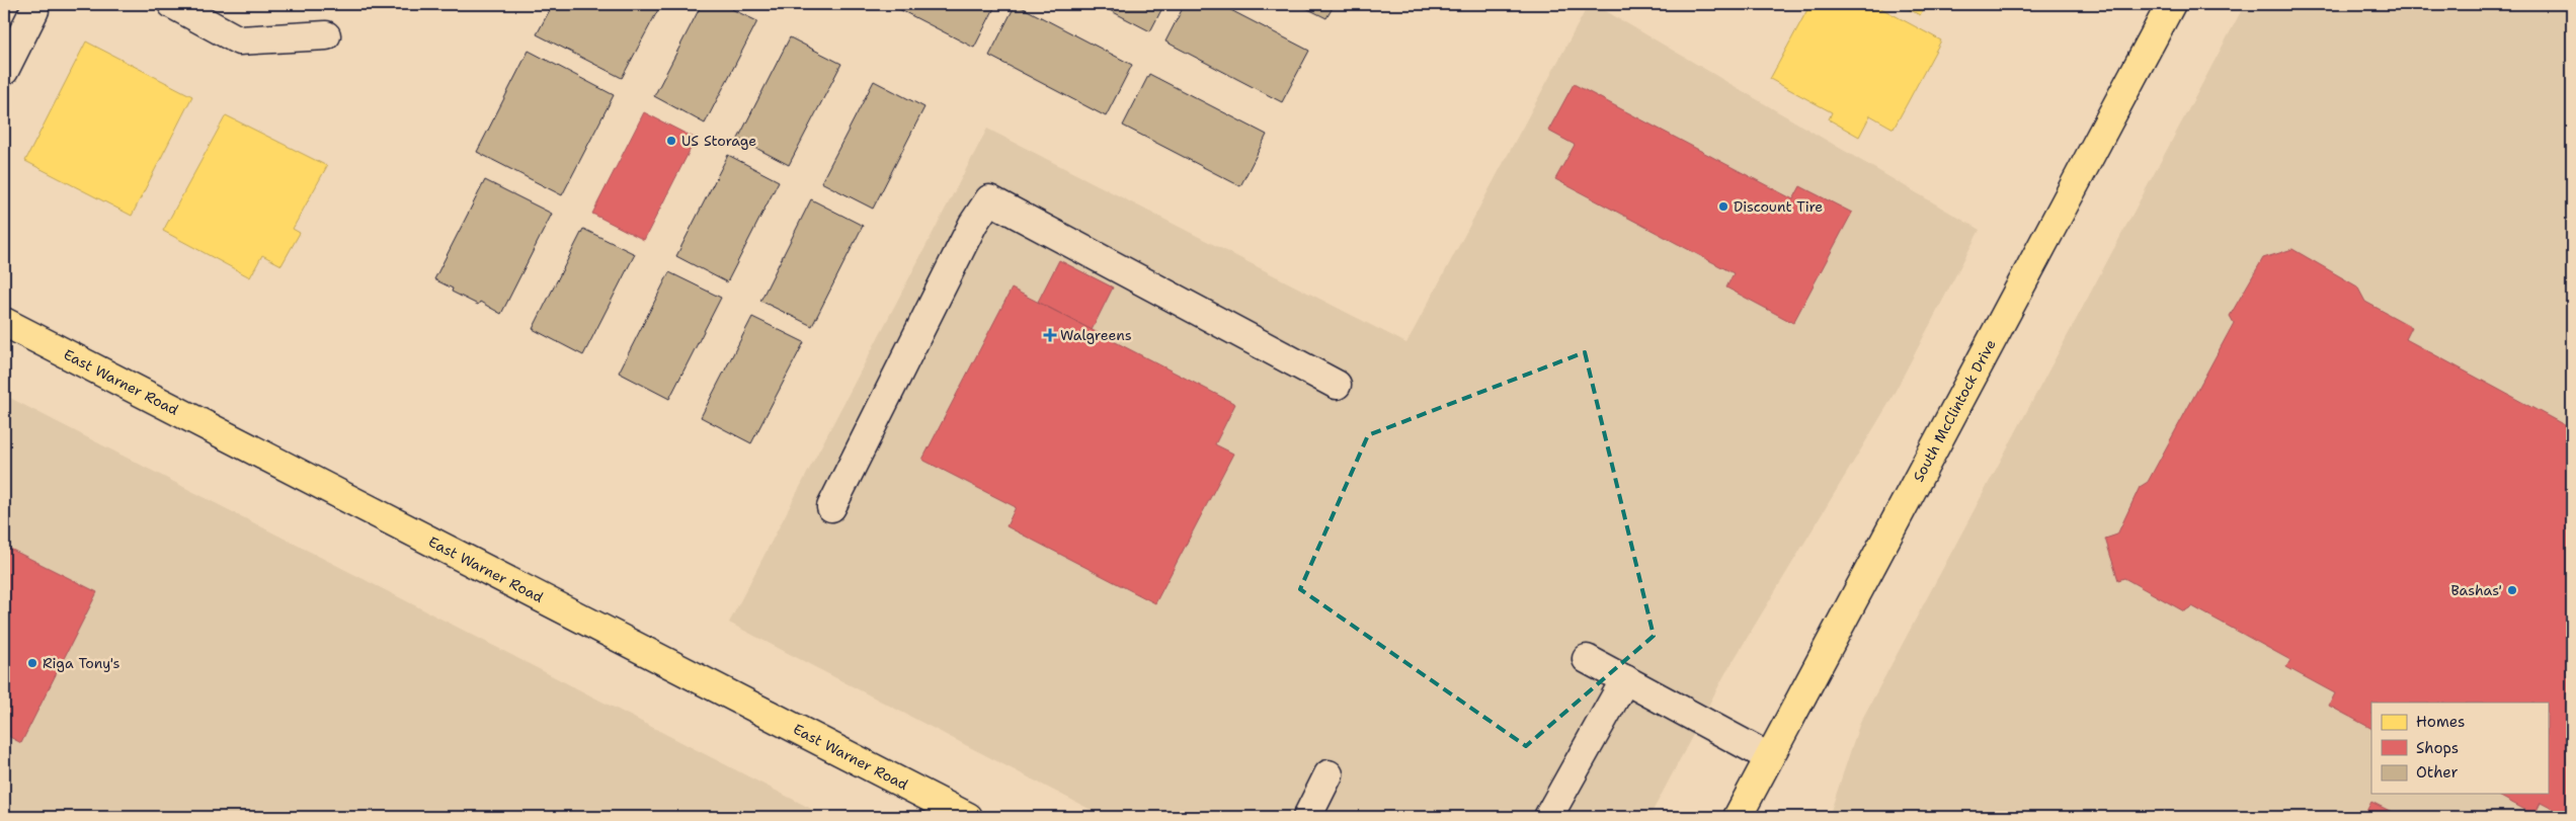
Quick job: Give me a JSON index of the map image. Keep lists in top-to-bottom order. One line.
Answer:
{"streets":{"main road":["East Warner Road","South McClintock Drive"]},"places":{"other":["US Storage","Discount Tire","Bashas'","Riga Tony's"],"health":["Walgreens"]},"legend":["Homes","Shops","Other"]}
